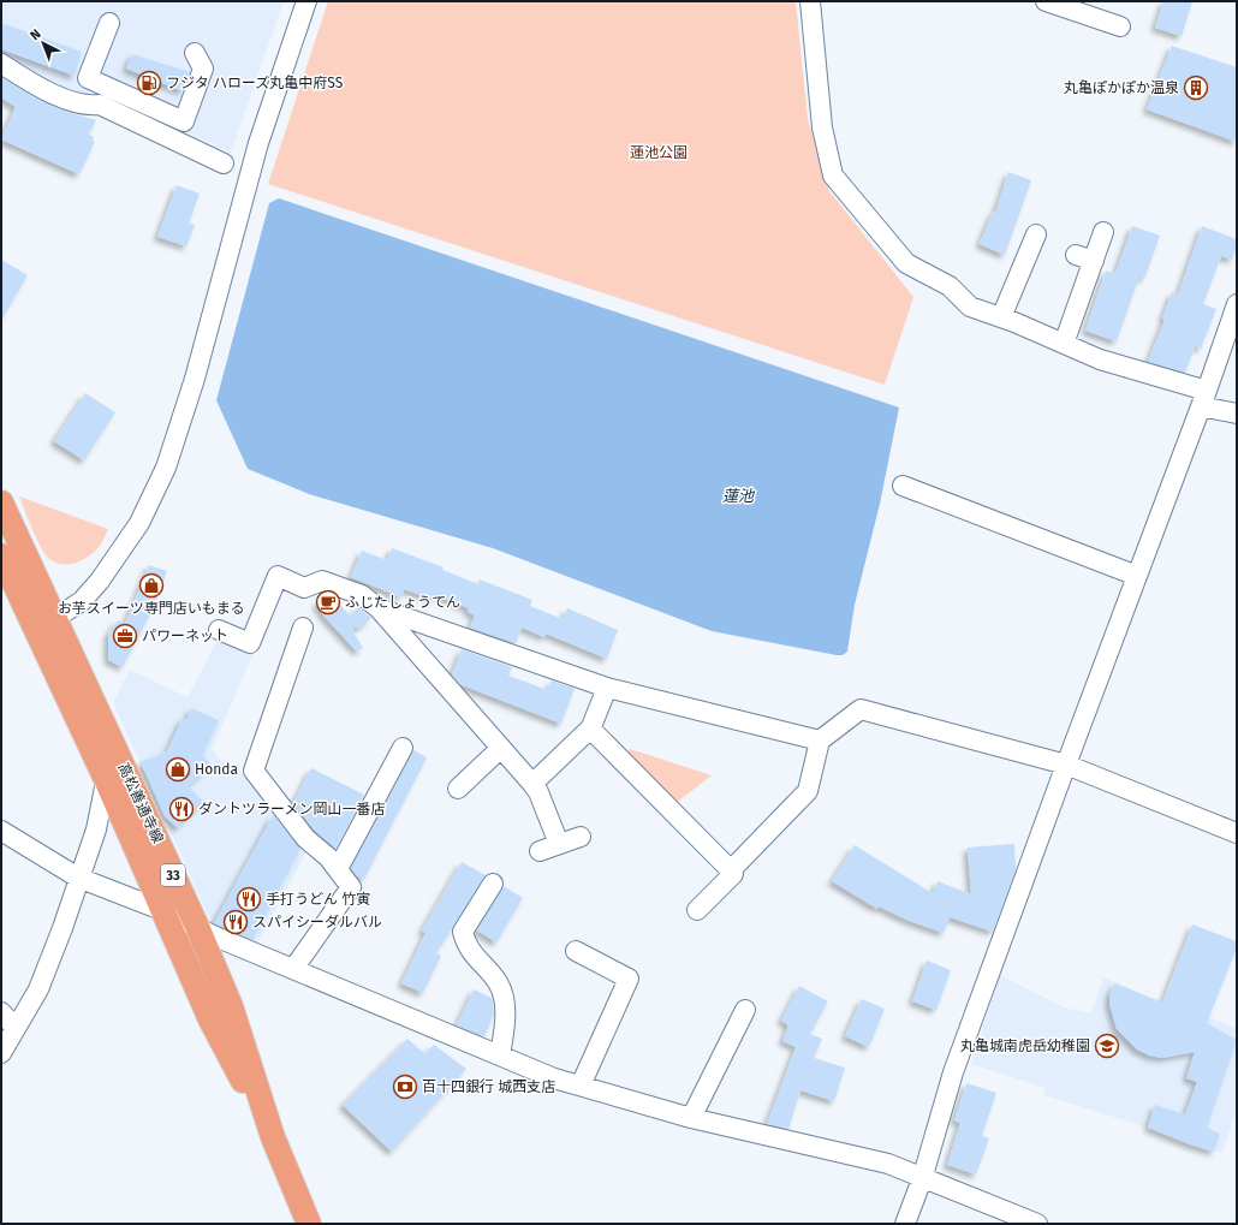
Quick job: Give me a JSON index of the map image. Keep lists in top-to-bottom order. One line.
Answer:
{"streets":{"main road":["高松善通寺線","33"]},"water":["蓮池"],"parks":["蓮池公園"],"places":{"fuel station":["フジタ ハローズ丸亀中府SS"],"building":["丸亀ぽかぽか温泉"],"shop":["お芋スイーツ専門店いもまる","Honda"],"cafe":["ふじたしょうてん"],"office":["パワーネット"],"restaurant":["ダントツラーメン岡山一番店","手打うどん 竹寅","スパイシーダルバル"],"school or university":["丸亀城南虎岳幼稚園"],"bank":["百十四銀行 城西支店"]},"north":"top left"}
